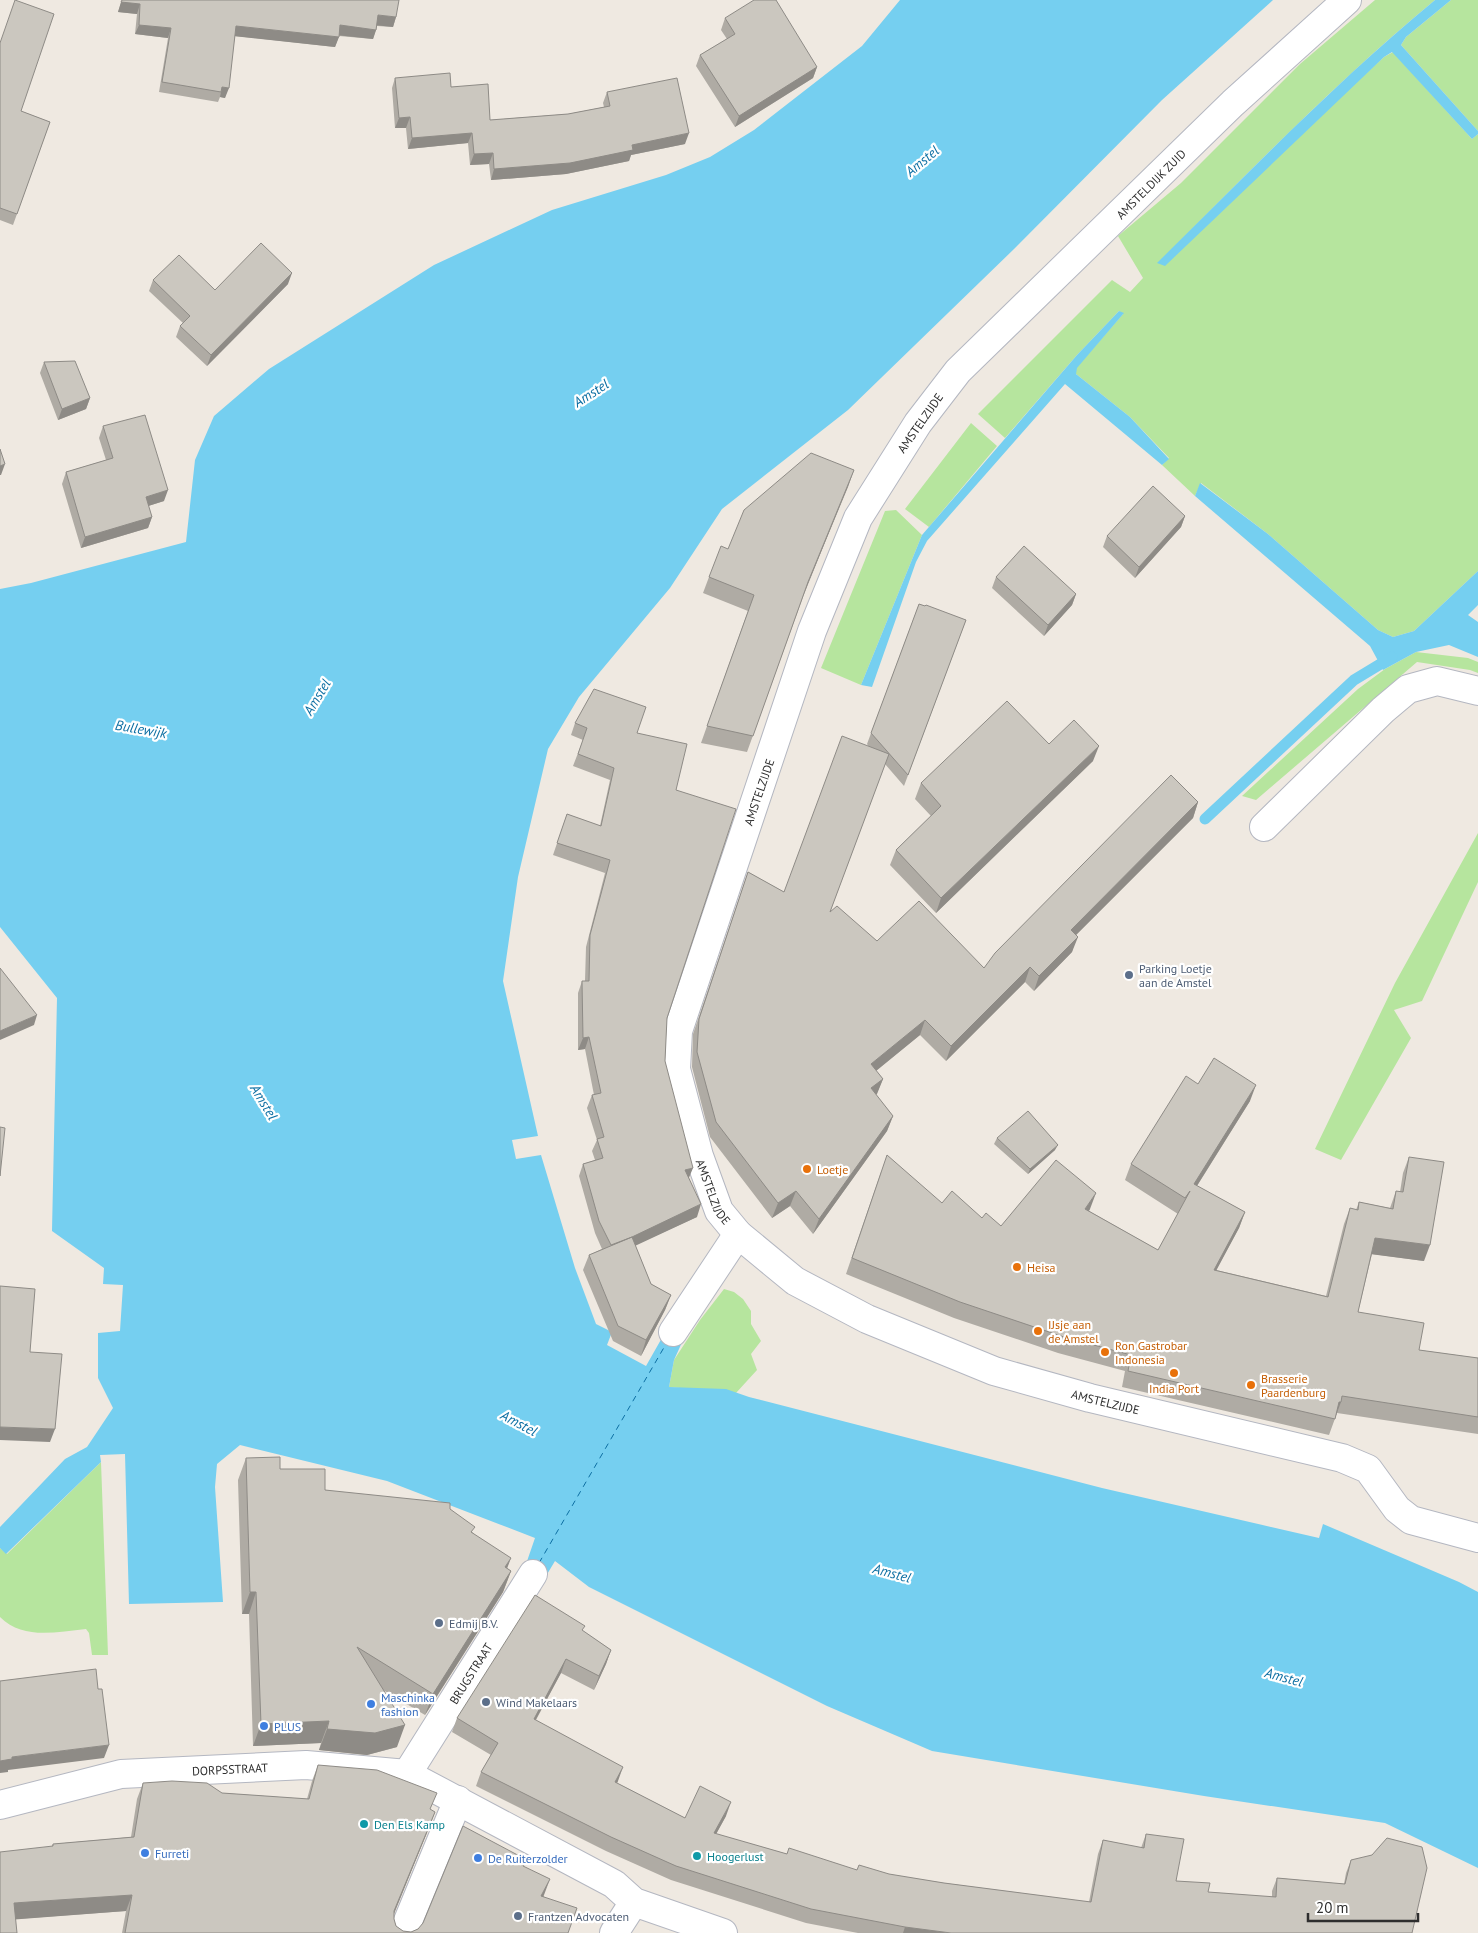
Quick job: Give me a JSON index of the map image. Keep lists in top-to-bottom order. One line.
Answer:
{"streets":{"street":["AMSTELDIJK ZUID","AMSTELZIJDE","BRUGSTRAAT","DORPSSTRAAT"]},"crossings":[["AMSTELDIJK ZUID","AMSTELZIJDE"],["BRUGSTRAAT","DORPSSTRAAT"]],"water":["Amstel","Bullewijk"],"places":["Parking Loetje aan de Amstel","Loetje","Heisa","IJsje aan de Amstel","Ron Gastrobar Indonesia","India Port","Brasserie Paardenburg","Edmij B.V.","Wind Makelaars","Maschinka fashion","PLUS","Den Els Kamp","Furreti","Hoogerlust","De Ruiterzolder","Frantzen Advocaten"],"scale_bar":"20 m"}
